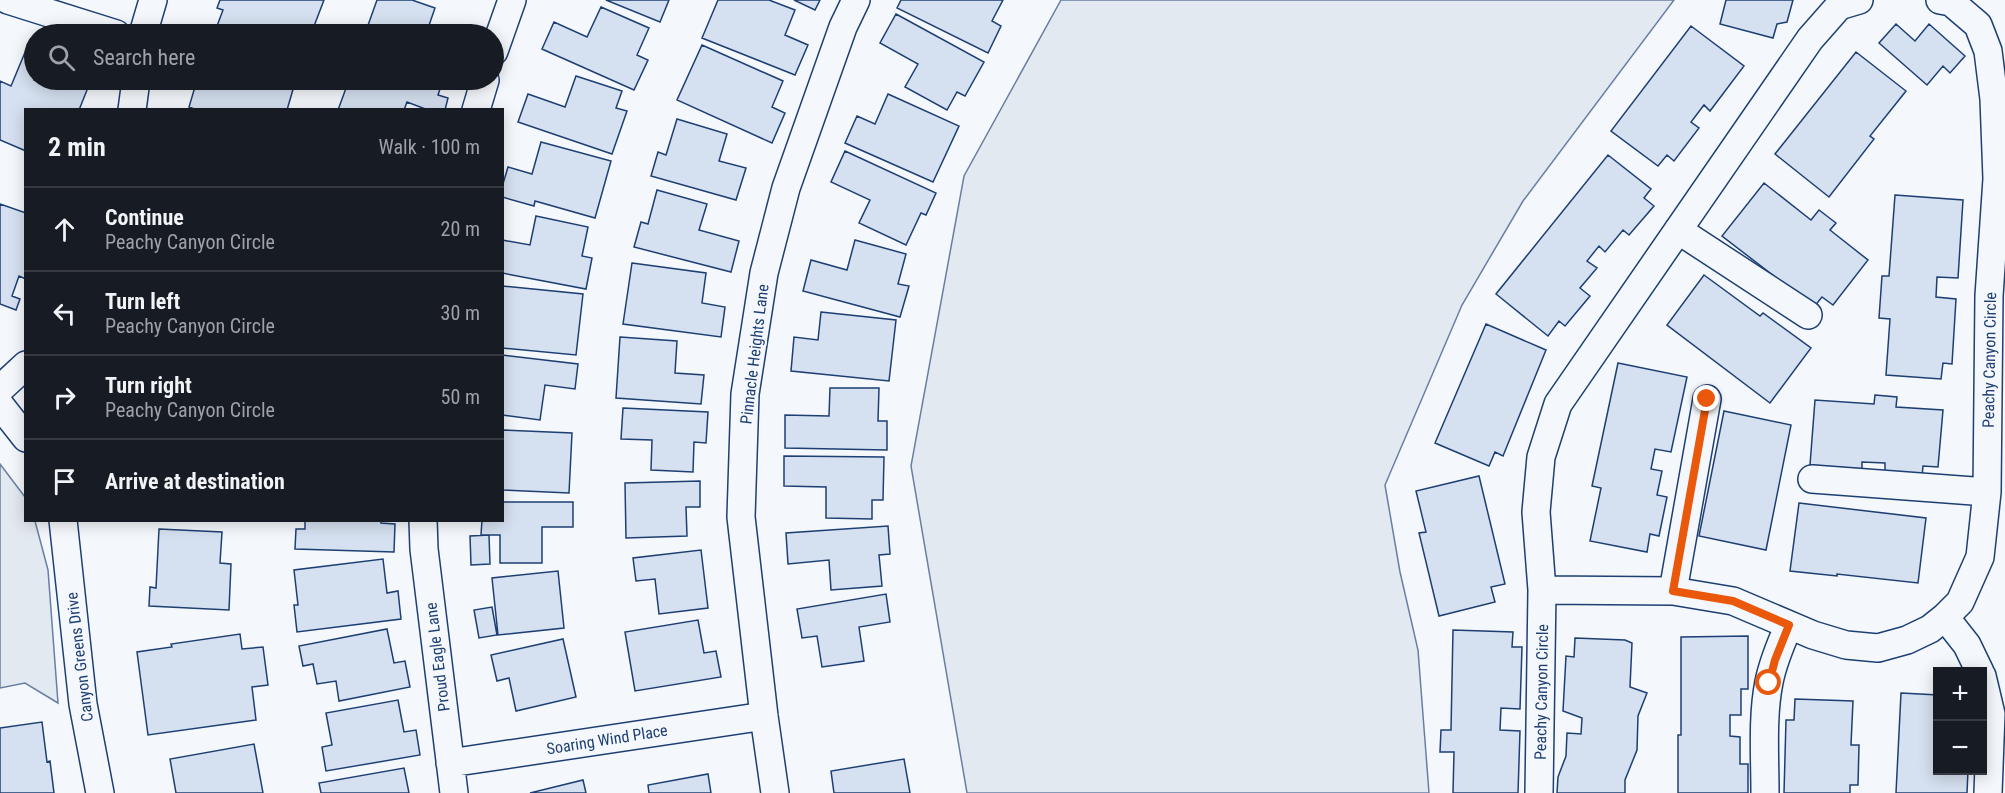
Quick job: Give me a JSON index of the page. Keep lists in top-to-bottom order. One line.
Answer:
{"streets":{"street":["Pinnacle Heights Lane","Peachy Canyon Circle","Canyon Greens Drive","Proud Eagle Lane","Soaring Wind Place"]},"crossings":[["Pinnacle Heights Lane","Soaring Wind Place"],["Proud Eagle Lane","Soaring Wind Place"]],"page":{"search":"Search here","heading":["2 min","Walk · 100 m"],"list":[["Continue","Peachy Canyon Circle","20 m"],["Turn left","Peachy Canyon Circle","30 m"],["Turn right","Peachy Canyon Circle","50 m"],"Arrive at destination"],"map_buttons":["+","−"]}}
